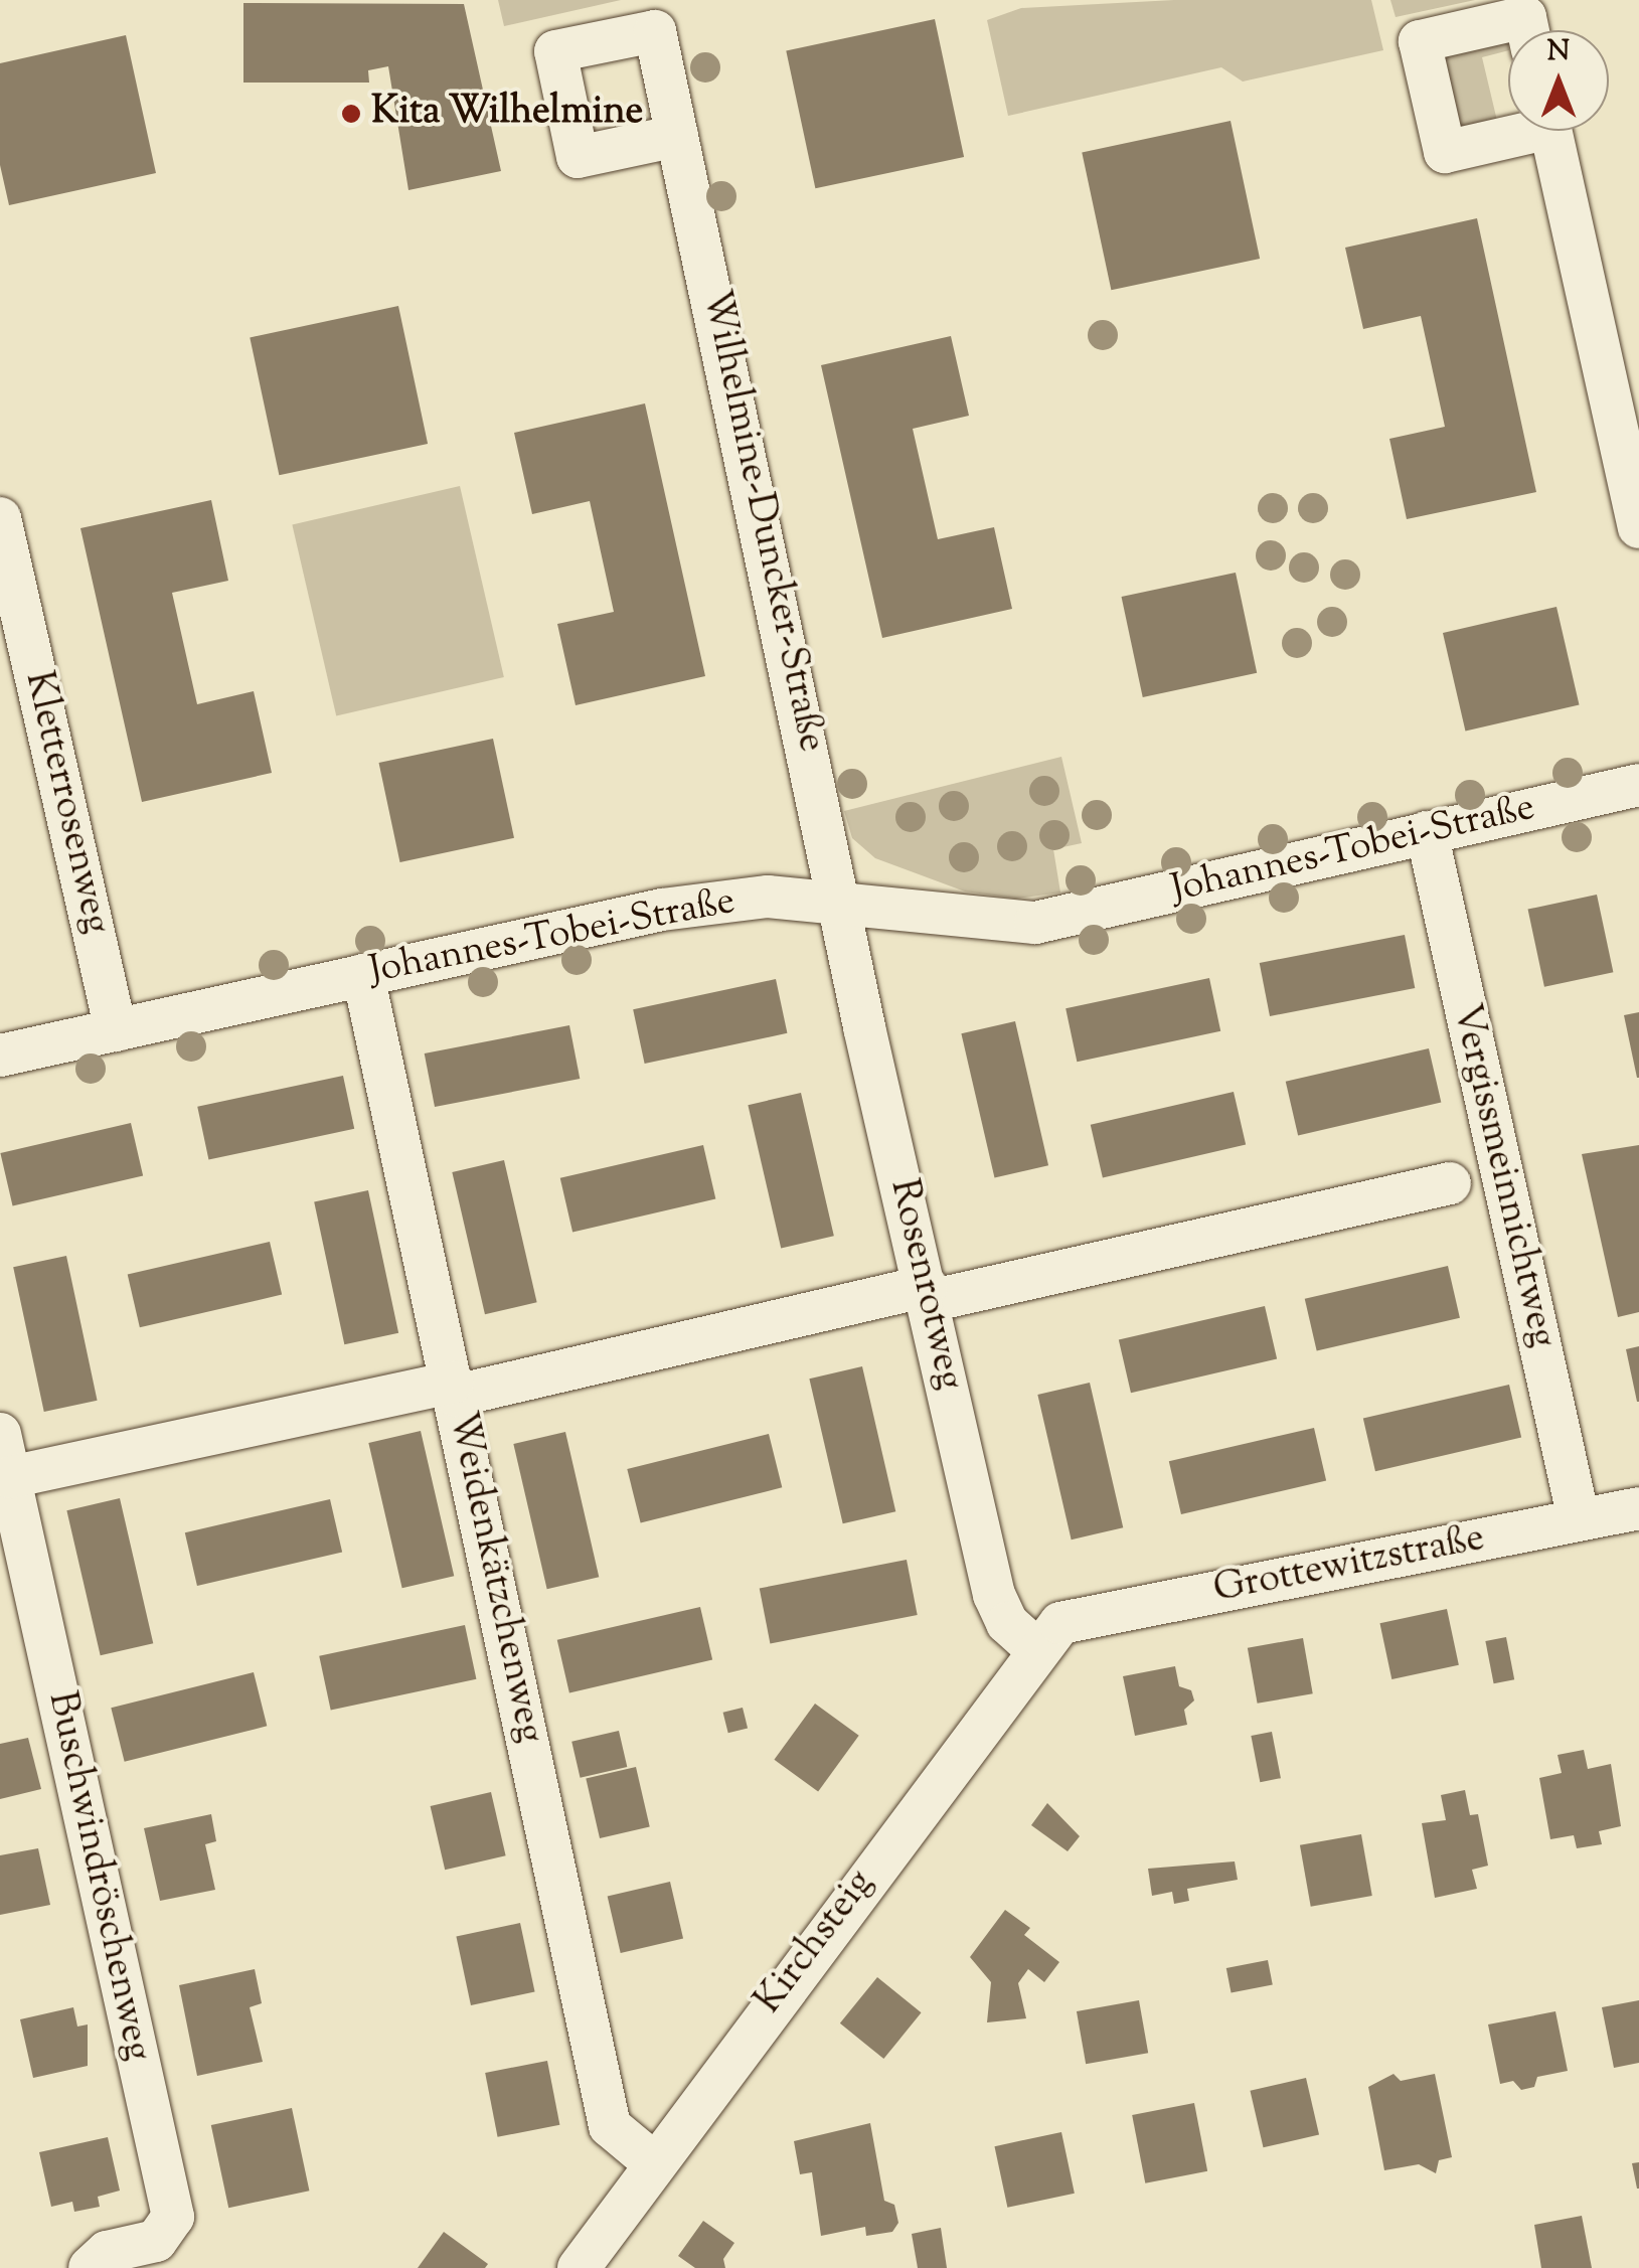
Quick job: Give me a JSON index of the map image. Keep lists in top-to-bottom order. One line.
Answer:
{"streets":{"street":["Wilhelmine-Duncker-Straße","Kletterrosenweg","Johannes-Tobei-Straße","Vergissmeinnichtweg","Rosenrotweg","Grottewitzstraße","Weidenkätzchenweg","Buschwindröschenweg","Kirchsteig"]},"crossings":[["Wilhelmine-Duncker-Straße","Johannes-Tobei-Straße"],["Wilhelmine-Duncker-Straße","Rosenrotweg"],["Kletterrosenweg","Johannes-Tobei-Straße"],["Johannes-Tobei-Straße","Vergissmeinnichtweg"],["Johannes-Tobei-Straße","Rosenrotweg"],["Johannes-Tobei-Straße","Weidenkätzchenweg"],["Vergissmeinnichtweg","Grottewitzstraße"],["Rosenrotweg","Grottewitzstraße"],["Rosenrotweg","Kirchsteig"],["Grottewitzstraße","Kirchsteig"],["Weidenkätzchenweg","Kirchsteig"]],"places":["Kita Wilhelmine"],"north":"top"}
